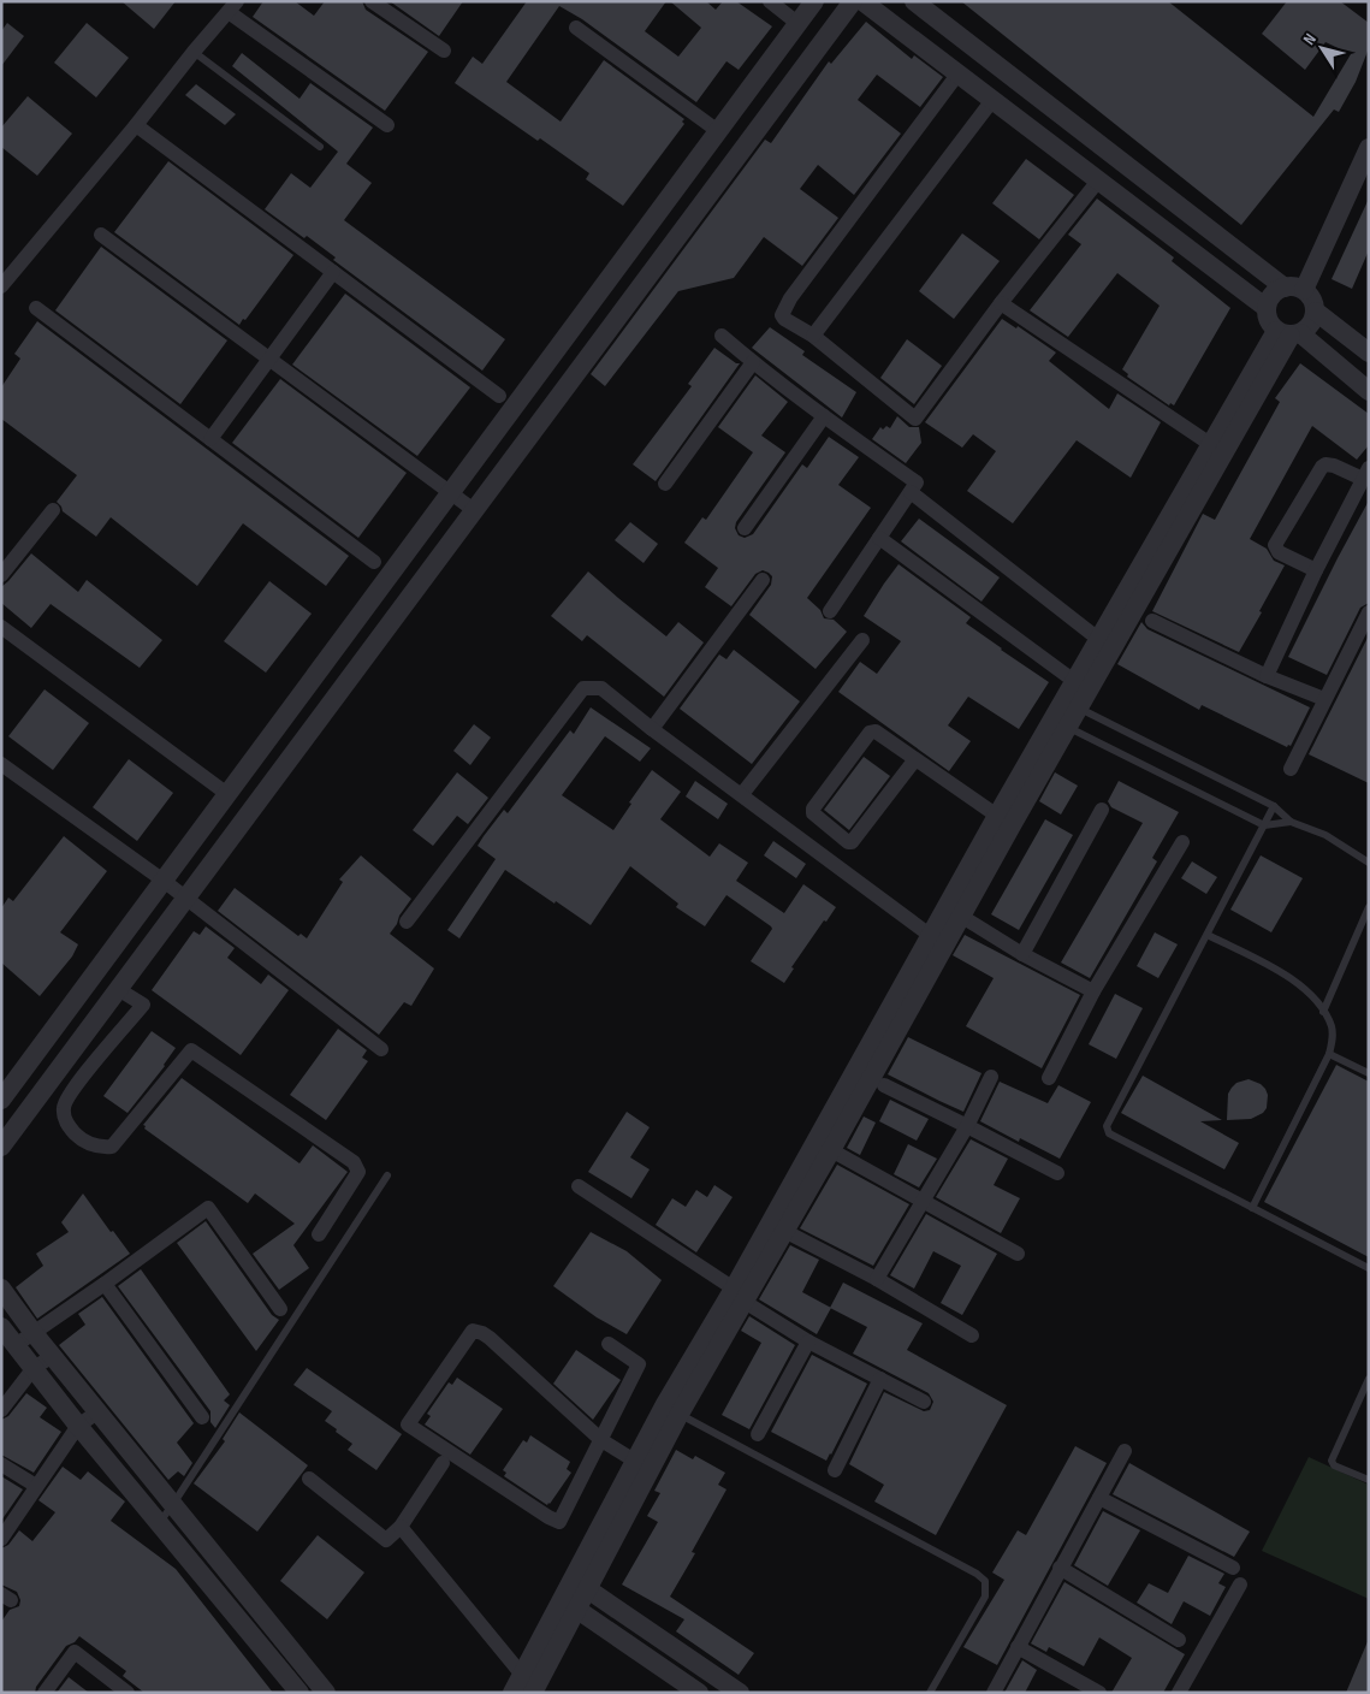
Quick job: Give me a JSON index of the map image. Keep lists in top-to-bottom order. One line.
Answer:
{"north":"top left"}
